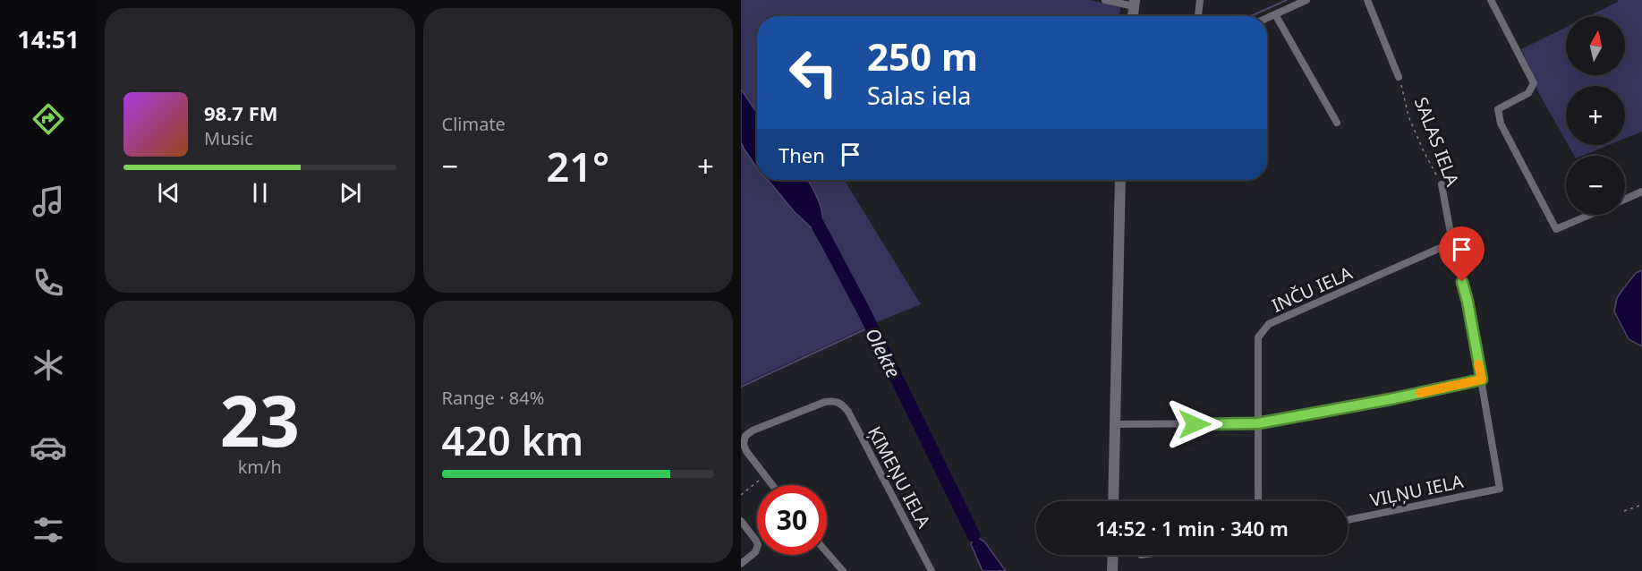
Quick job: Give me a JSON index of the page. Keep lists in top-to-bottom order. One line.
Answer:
{"streets":{"street":["SALAS IELA","INČU IELA","ĶIMEŅU IELA","VIĻŅU IELA"]},"crossings":[["SALAS IELA","INČU IELA"],["SALAS IELA","VIĻŅU IELA"]],"water":["Olekte"],"north":"top","page":{"tabs":"14:51","tile":["Climate",["23","km/h"],["Range · 84%","420 km"]],"map_buttons":["+","−"],"turn":["250 m","Salas iela"],"song":["98.7 FM","Music"],"then":"Then","heat":["−","21°","+"],"limit":"30","trip":"14:52 · 1 min · 340 m"}}
